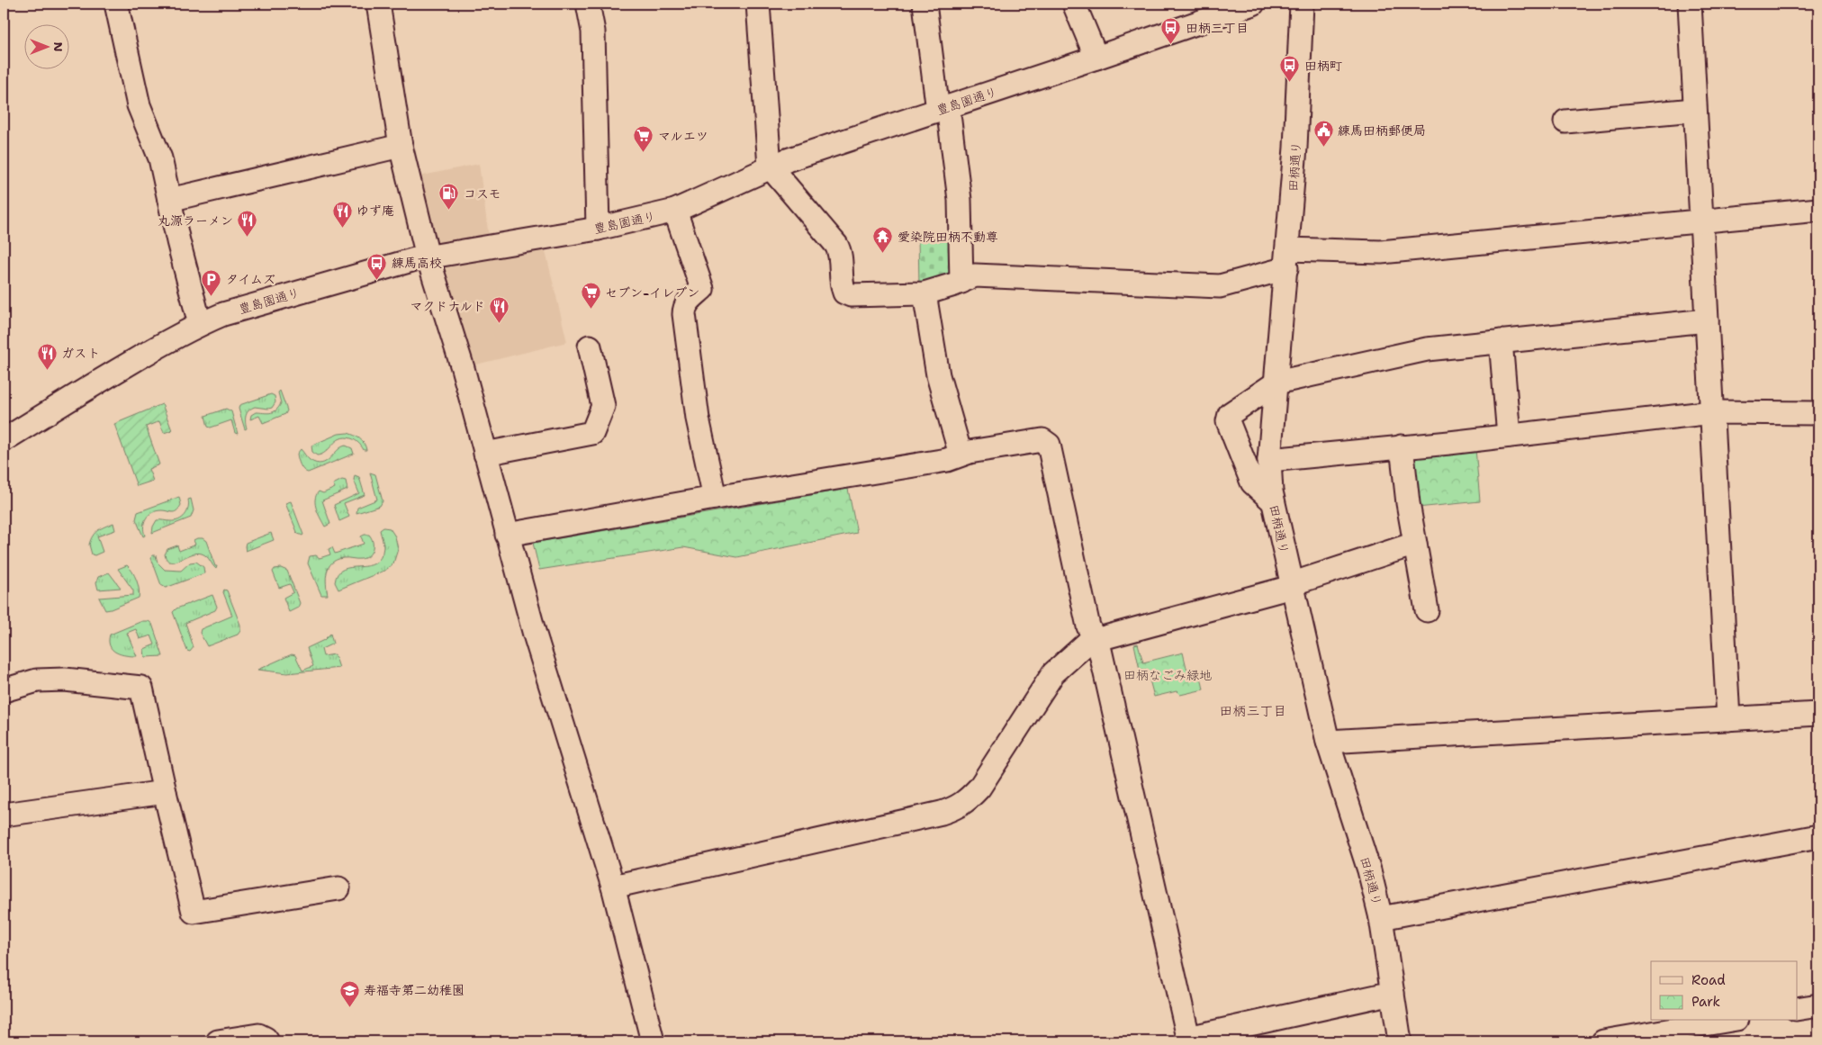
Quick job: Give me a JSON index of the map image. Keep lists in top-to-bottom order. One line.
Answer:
{"streets":{"street":["豊島園通り","田柄通り"]},"districts":["田柄三丁目"],"parks":["田柄なごみ緑地"],"places":{"bus stop":["田柄三丁目","田柄町","練馬高校"],"public building":["練馬田柄郵便局"],"supermarket":["マルエツ","セブン-イレブン"],"fuel station":["コスモ"],"restaurant":["ゆず庵","丸源ラーメン","マクドナルド","ガスト"],"temple":["愛染院田柄不動尊"],"parking":["タイムズ"],"school or university":["寿福寺第二幼稚園"]},"legend":["Road","Park"],"north":"right"}
